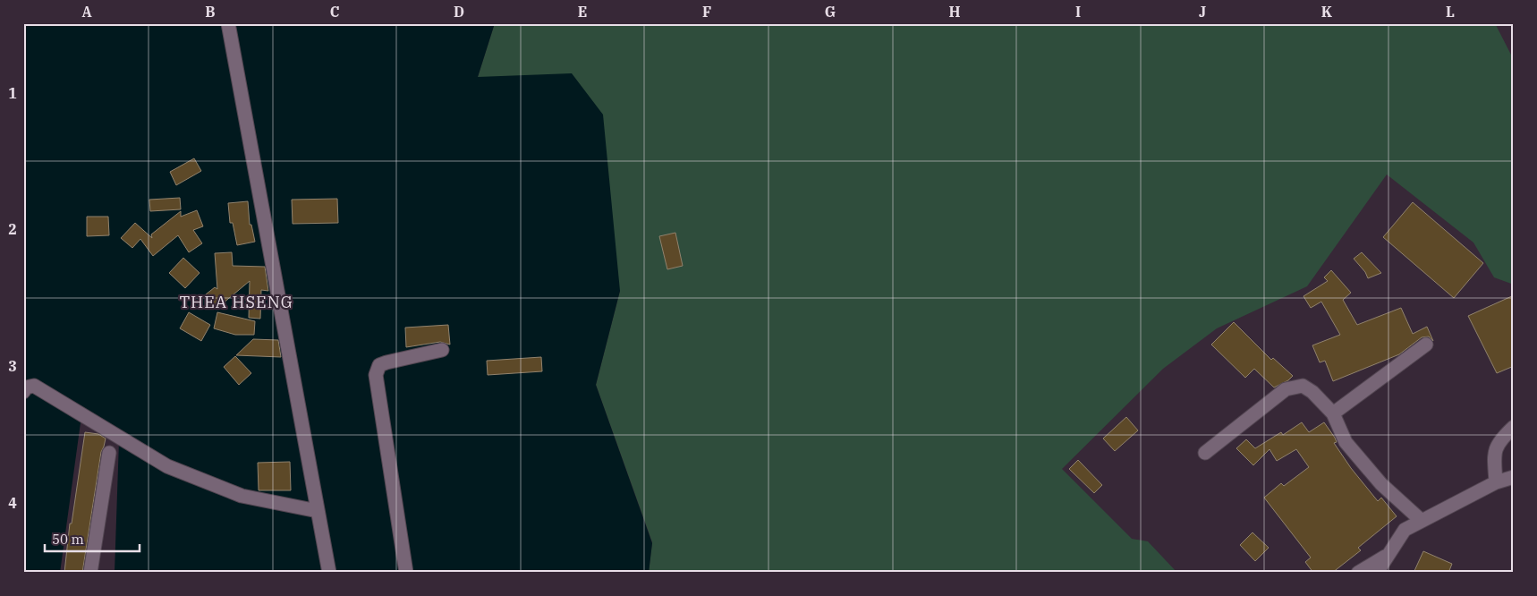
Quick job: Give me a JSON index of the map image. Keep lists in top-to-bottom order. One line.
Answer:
{"districts":["THEA HSENG"],"scale_bar":"50 m","grid":{"columns":["A","B","C","D","E","F","G","H","I","J","K","L"],"rows":["1","2","3","4"]}}
